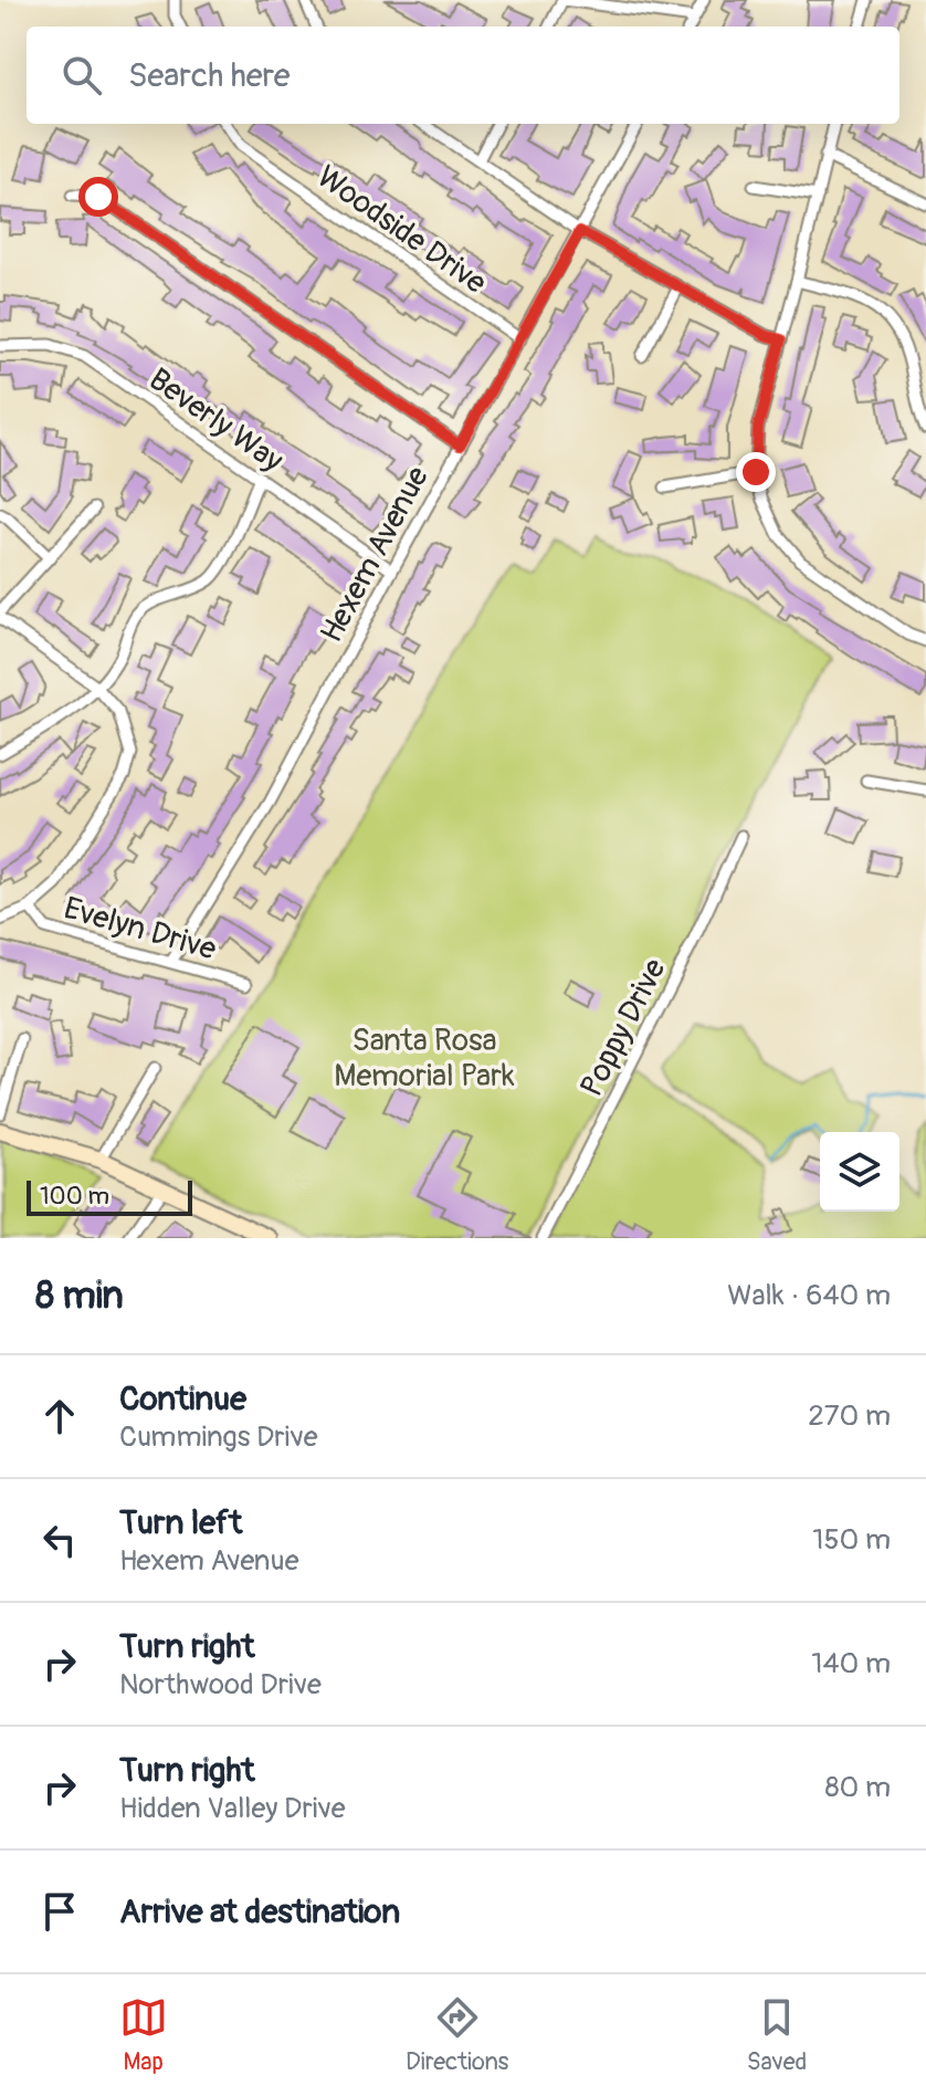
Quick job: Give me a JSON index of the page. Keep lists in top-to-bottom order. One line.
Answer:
{"streets":{"street":["Woodside Drive","Beverly Way","Hexem Avenue","Evelyn Drive","Poppy Drive"]},"crossings":[["Woodside Drive","Hexem Avenue"],["Beverly Way","Hexem Avenue"],["Hexem Avenue","Evelyn Drive"]],"parks":["Santa Rosa Memorial Park"],"scale_bar":"100 m","page":{"search":"Search here","scale":"100 m","heading":["8 min","Walk · 640 m"],"list":[["Continue","Cummings Drive","270 m"],["Turn left","Hexem Avenue","150 m"],["Turn right","Northwood Drive","140 m"],["Turn right","Hidden Valley Drive","80 m"],"Arrive at destination"],"nav":["Map","Directions","Saved"]}}
